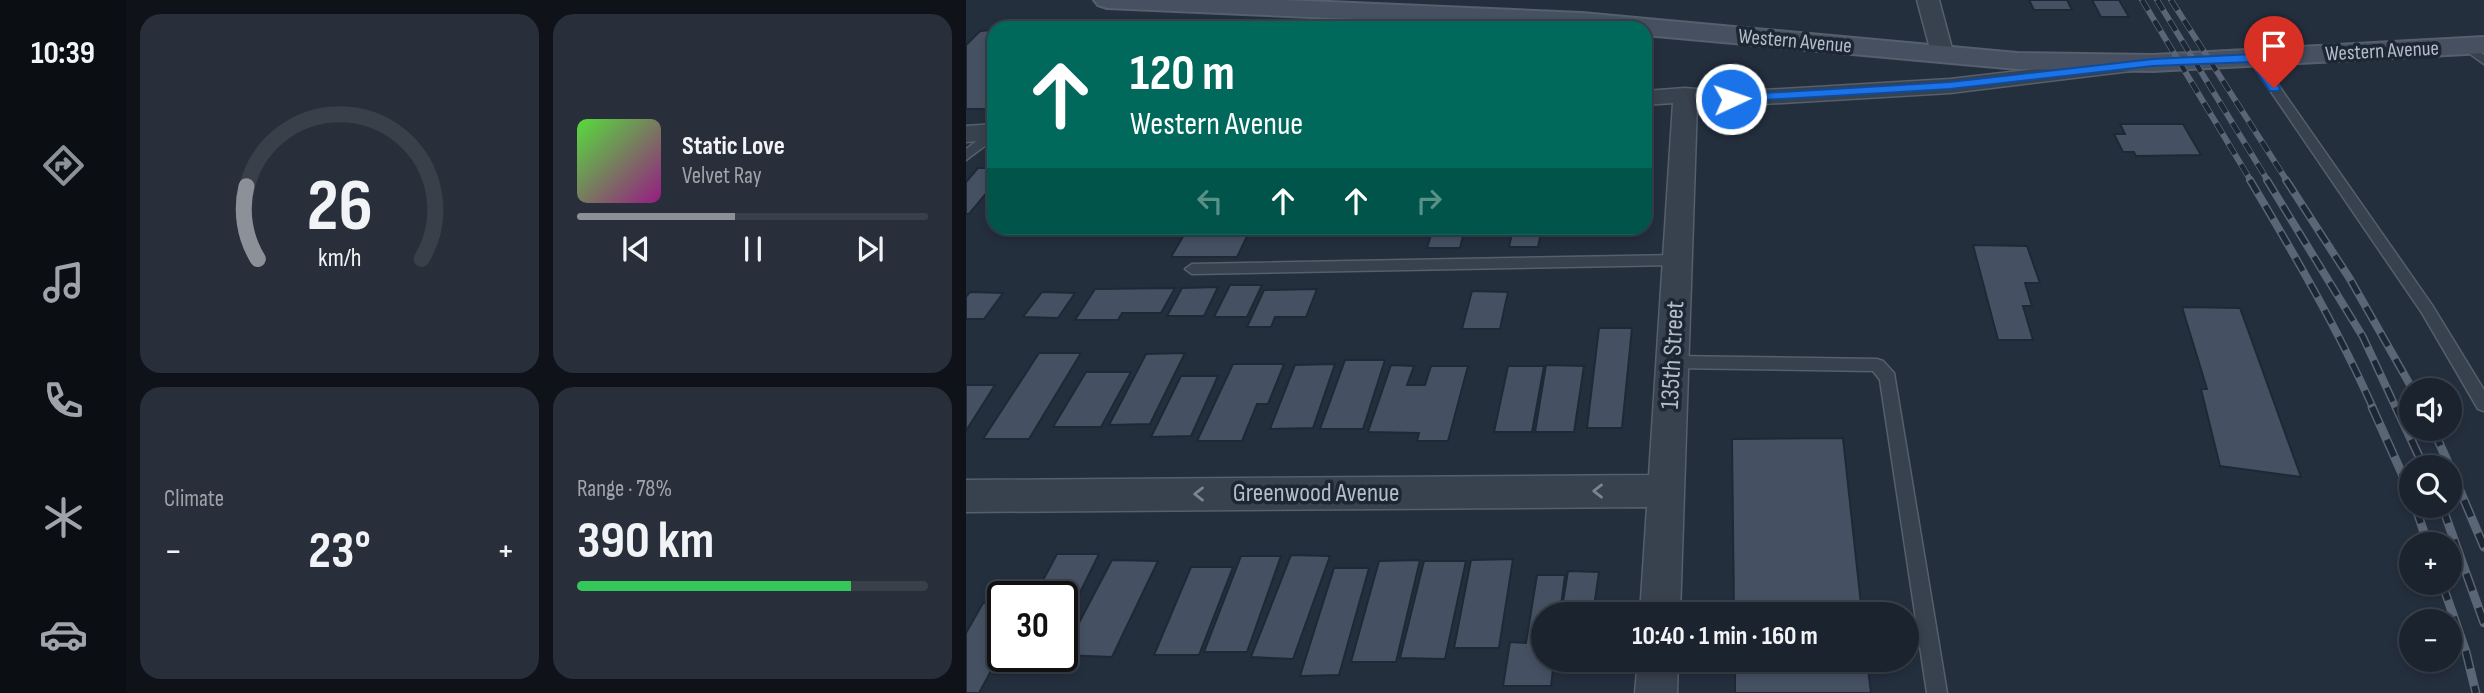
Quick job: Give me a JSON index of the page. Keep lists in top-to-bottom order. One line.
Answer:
{"streets":{"main road":["Western Avenue"],"street":["135th Street","Greenwood Avenue"]},"crossings":[["135th Street","Greenwood Avenue"]],"one_way":["Greenwood Avenue"],"page":{"tabs":"10:39","turn":["120 m","Western Avenue"],"song":["Static Love","Velvet Ray"],"map_buttons":["+","−"],"tile":["Climate",["Range · 78%","390 km"]],"heat":["−","23°","+"],"limit":"30","trip":"10:40 · 1 min · 160 m","gauge":["26","km/h"]}}
